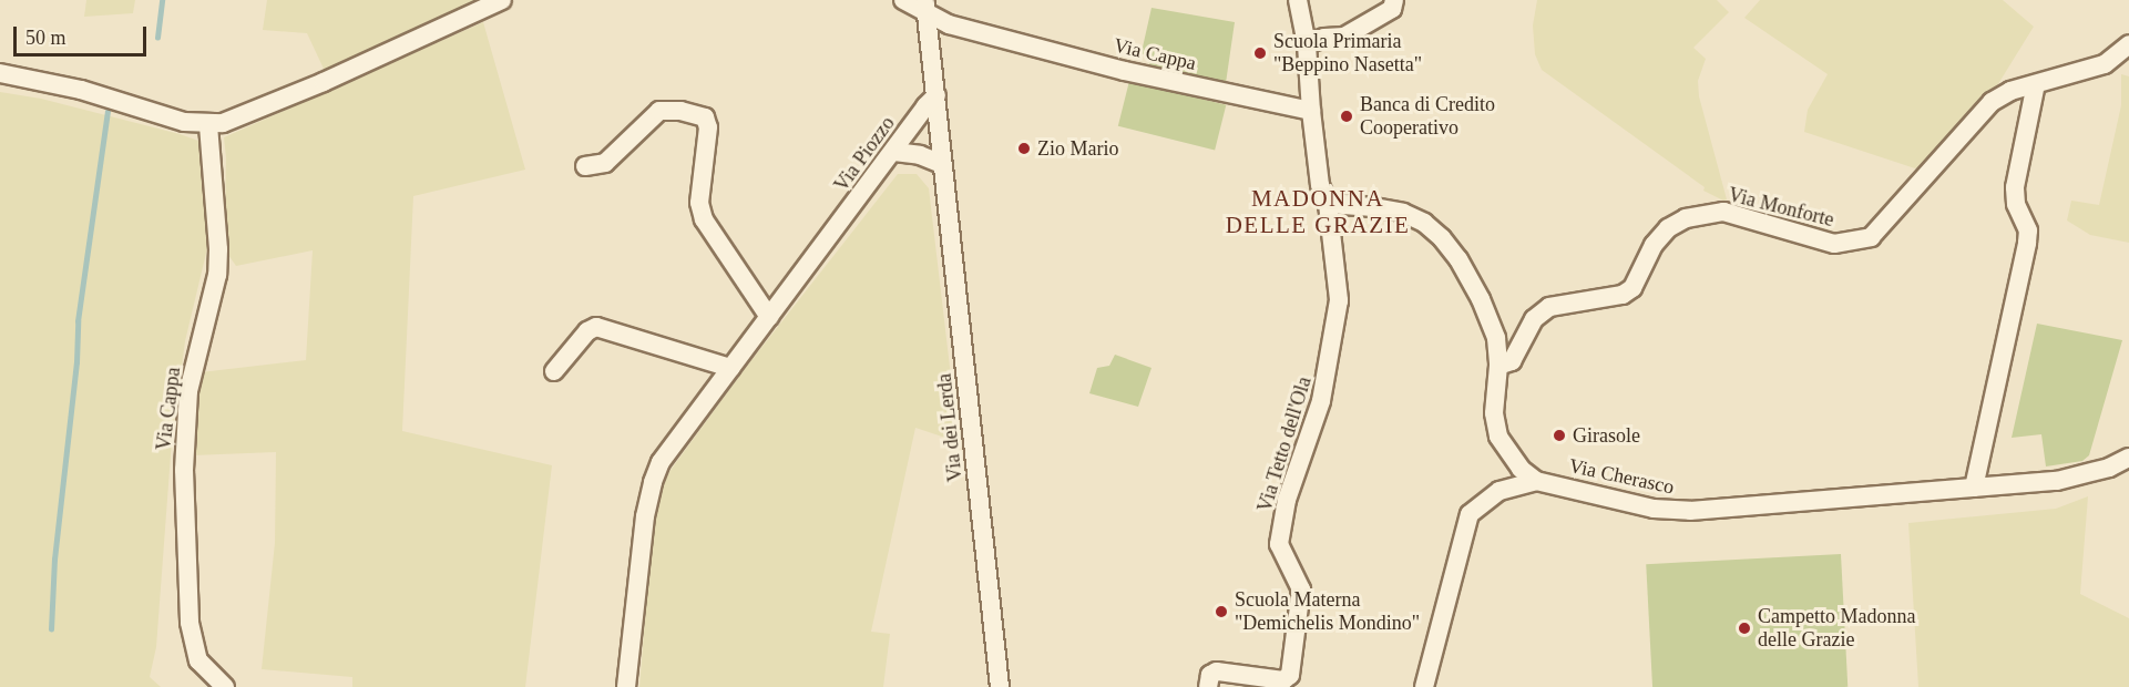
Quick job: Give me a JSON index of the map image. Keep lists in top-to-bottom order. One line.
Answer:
{"streets":{"street":["Via Cappa","Via Piozzo","Via Monforte","Via dei Lerda","Via Tetto dell'Ola","Via Cherasco"]},"crossings":[["Via Piozzo","Via dei Lerda"]],"districts":["MADONNA DELLE GRAZIE"],"places":["Scuola Primaria \"Beppino Nasetta\"","Banca di Credito Cooperativo","Zio Mario","Girasole","Scuola Materna \"Demichelis Mondino\"","Campetto Madonna delle Grazie"],"scale_bar":"50 m"}
